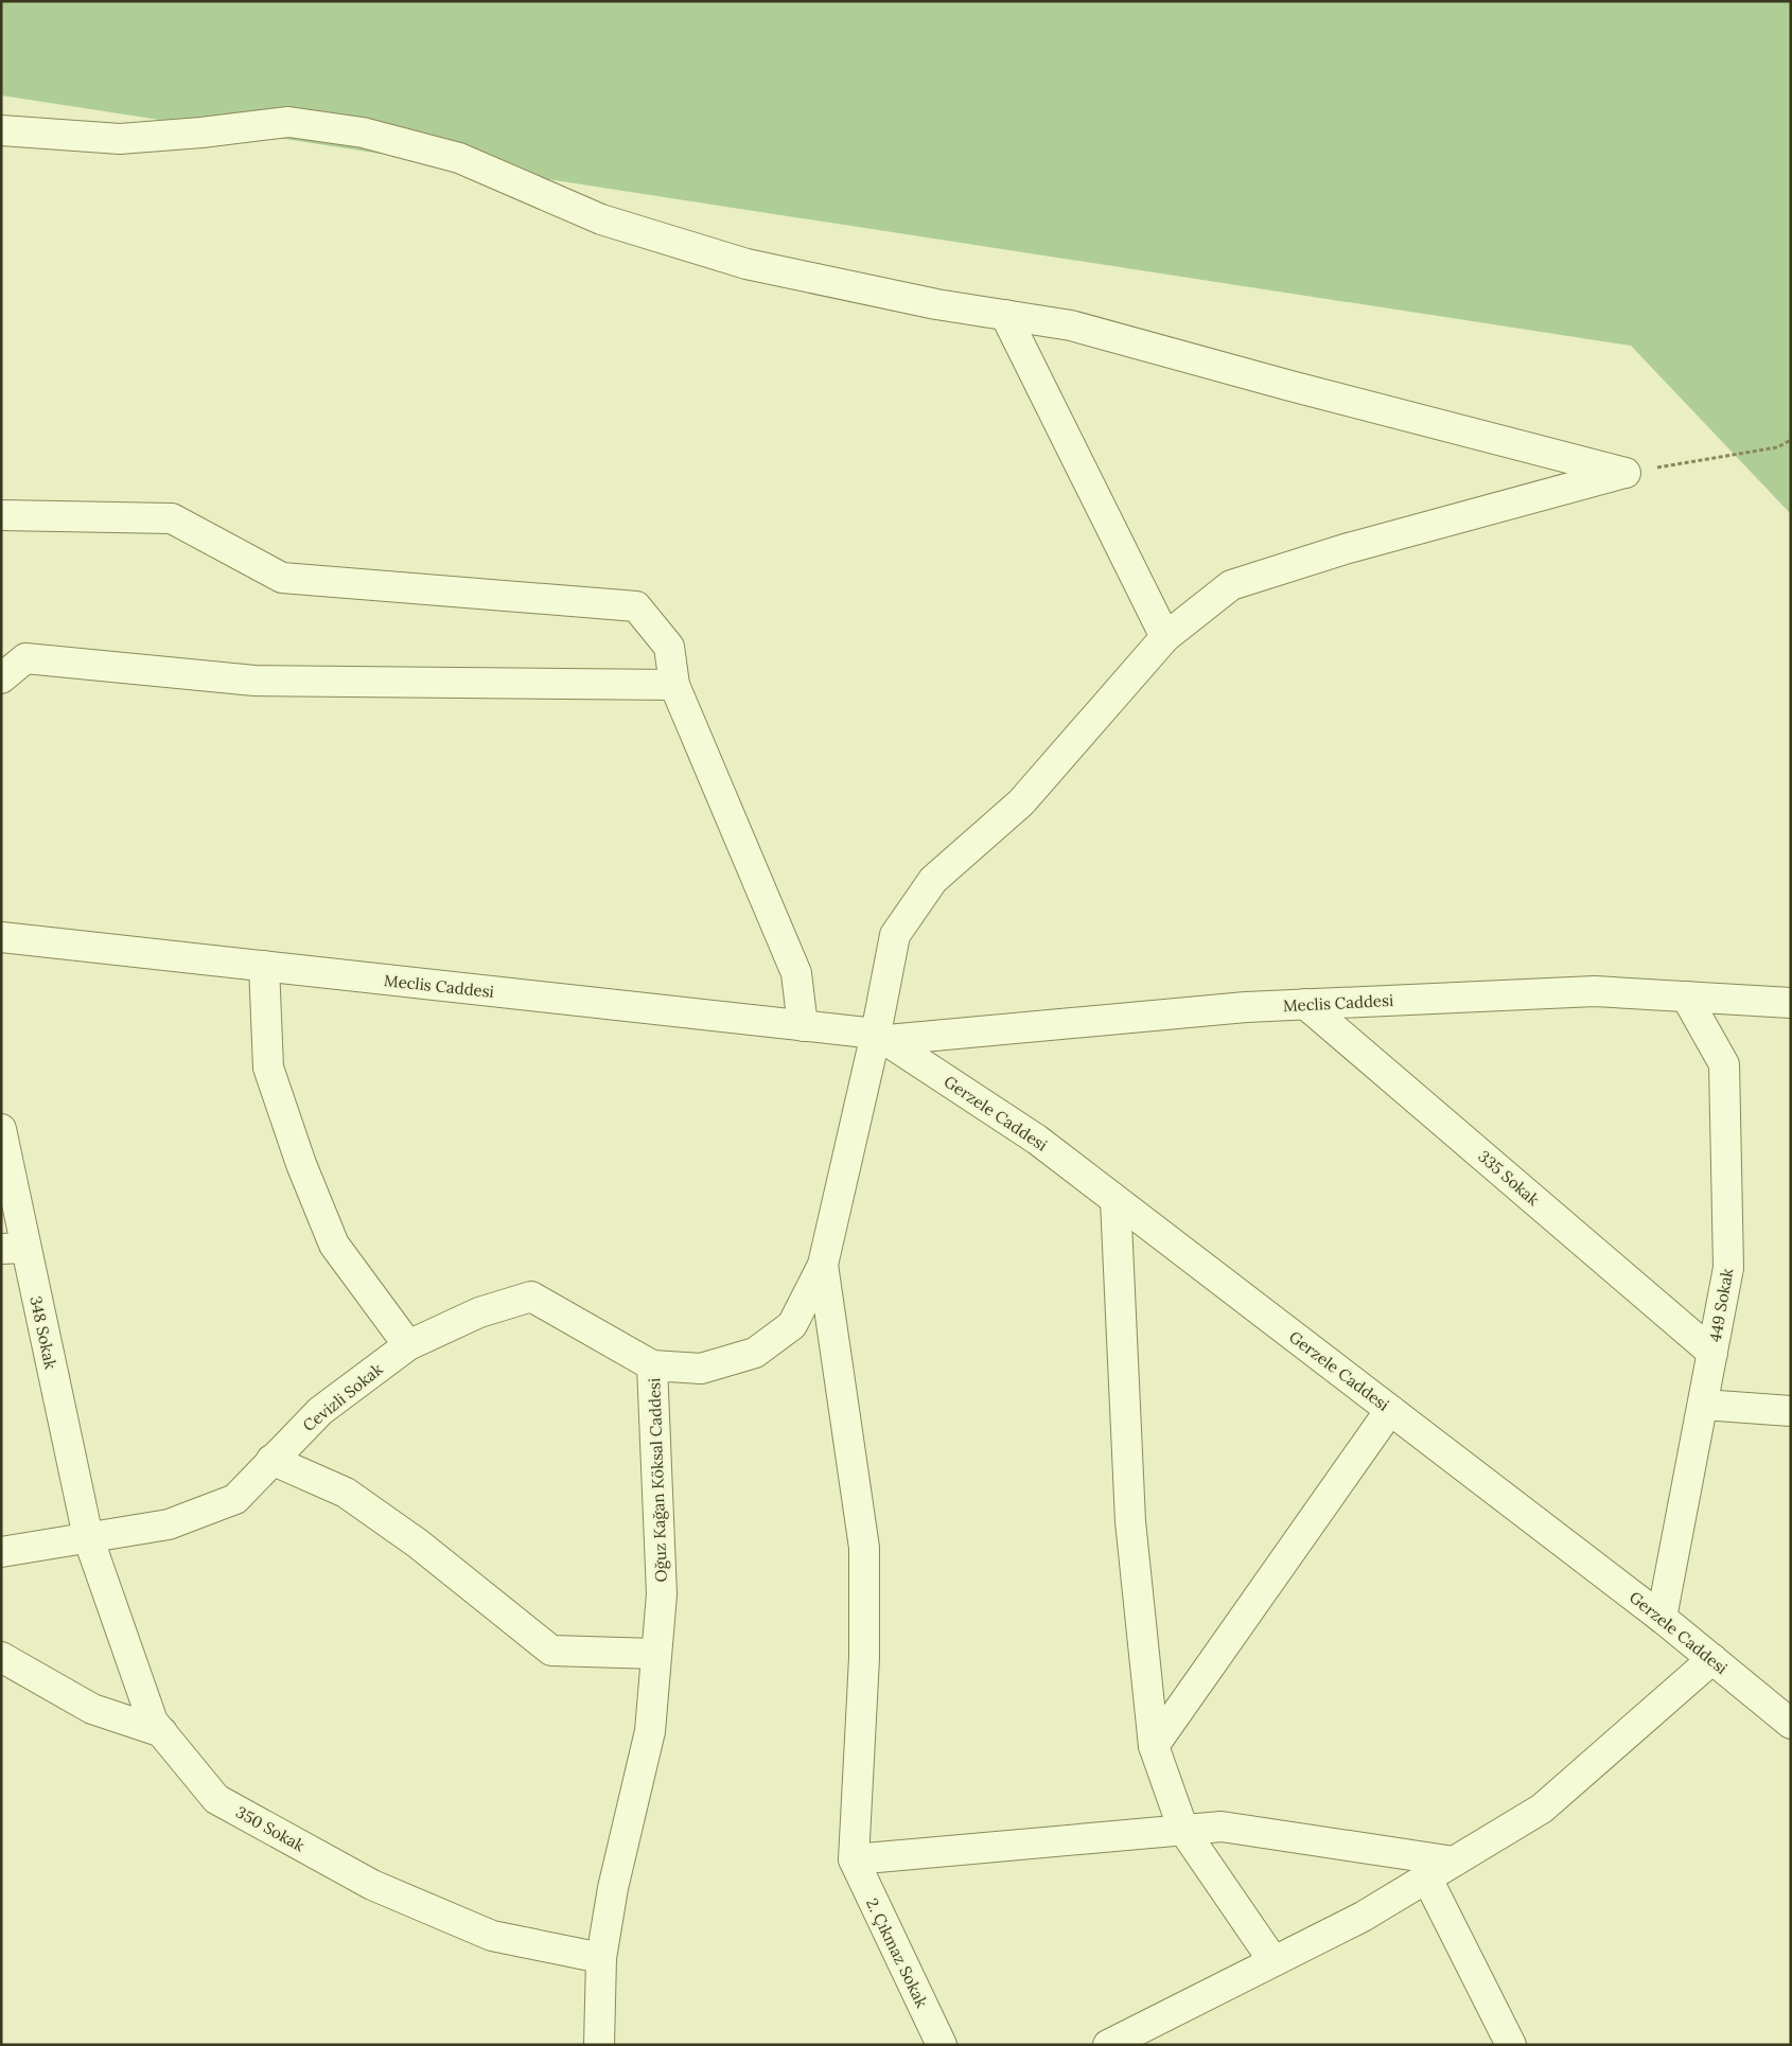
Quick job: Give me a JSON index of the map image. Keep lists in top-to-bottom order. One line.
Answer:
{"streets":{"street":["Meclis Caddesi","Gerzele Caddesi","335 Sokak","449 Sokak","348 Sokak","Cevizli Sokak","Oğuz Kağan Köksal Caddesi","350 Sokak","2. Çıkmaz Sokak"]},"crossings":[["Meclis Caddesi","Gerzele Caddesi"],["Meclis Caddesi","335 Sokak"],["Meclis Caddesi","449 Sokak"],["Meclis Caddesi","Oğuz Kağan Köksal Caddesi"],["Gerzele Caddesi","449 Sokak"],["Gerzele Caddesi","Oğuz Kağan Köksal Caddesi"],["335 Sokak","449 Sokak"],["348 Sokak","Cevizli Sokak"],["348 Sokak","350 Sokak"],["Cevizli Sokak","Oğuz Kağan Köksal Caddesi"],["Cevizli Sokak","350 Sokak"],["Oğuz Kağan Köksal Caddesi","350 Sokak"]]}
